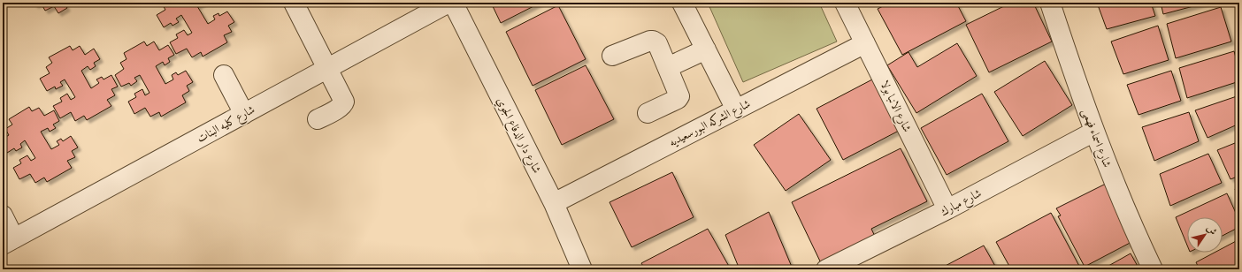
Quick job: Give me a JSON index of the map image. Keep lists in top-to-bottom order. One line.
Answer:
{"streets":{"street":["شارع الانبا بولا","شارع الشركه البورسعيديه","شارع كليه البنات","شارع دار الدفاع الجوي","شارع اسماء فهمى","شارع مبارك"]},"crossings":[["شارع الانبا بولا","شارع الشركه البورسعيديه"],["شارع الانبا بولا","شارع مبارك"],["شارع الشركه البورسعيديه","شارع دار الدفاع الجوي"],["شارع اسماء فهمى","شارع مبارك"]],"north":"top right"}
